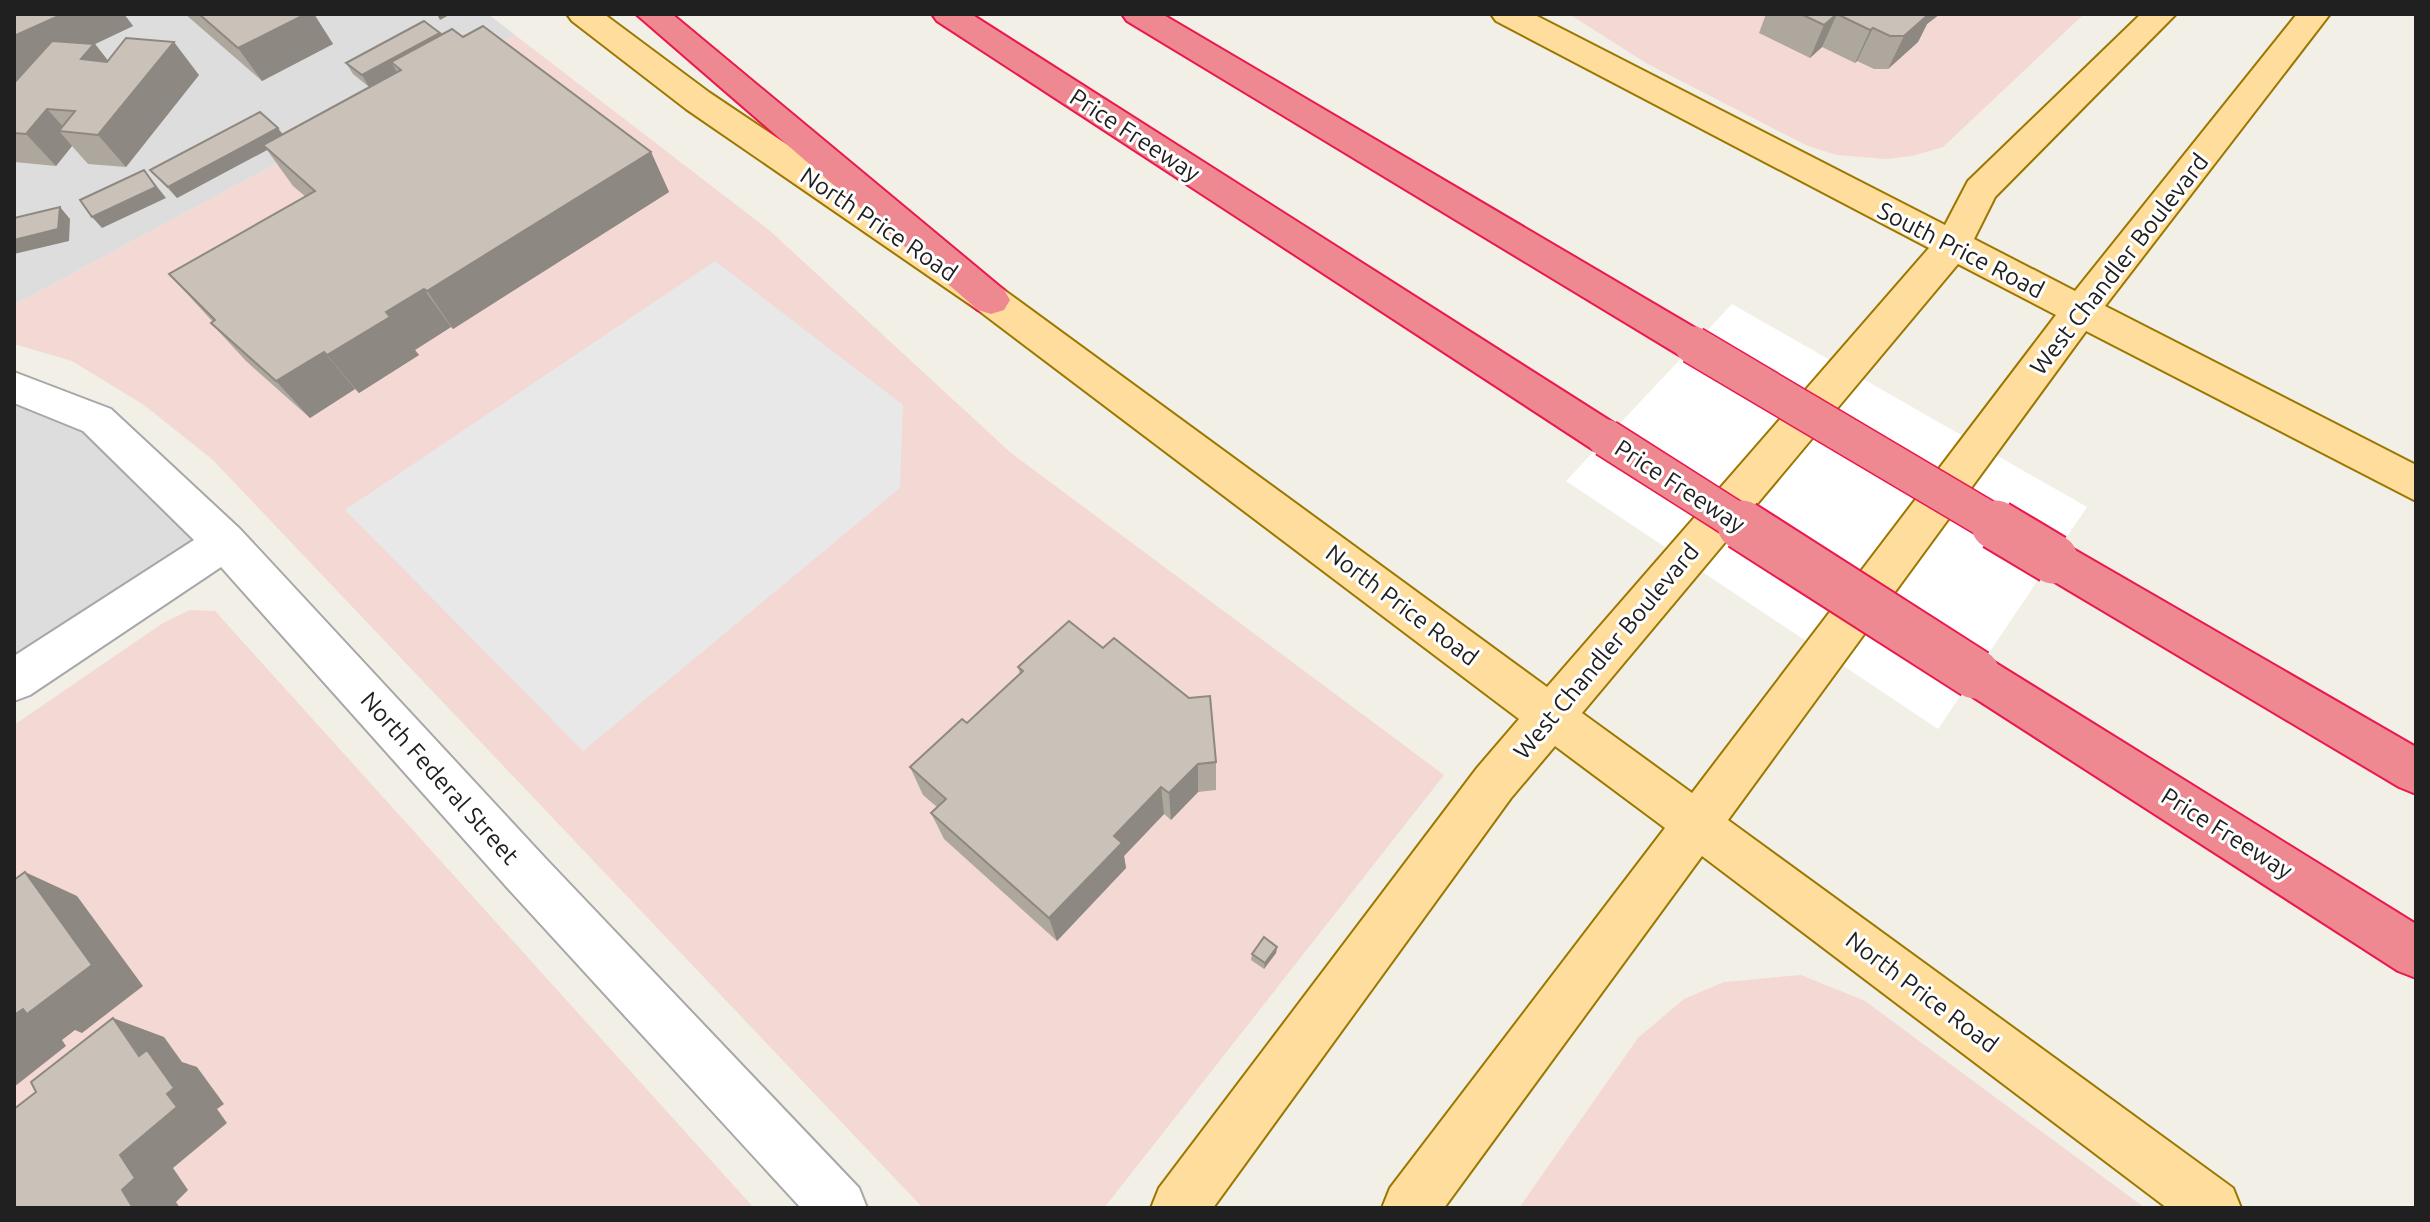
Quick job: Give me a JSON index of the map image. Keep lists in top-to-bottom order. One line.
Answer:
{"streets":{"highway":["Price Freeway"],"main road":["North Price Road","South Price Road","West Chandler Boulevard"],"street":["North Federal Street"]},"crossings":[["North Price Road","West Chandler Boulevard"],["South Price Road","West Chandler Boulevard"]]}
